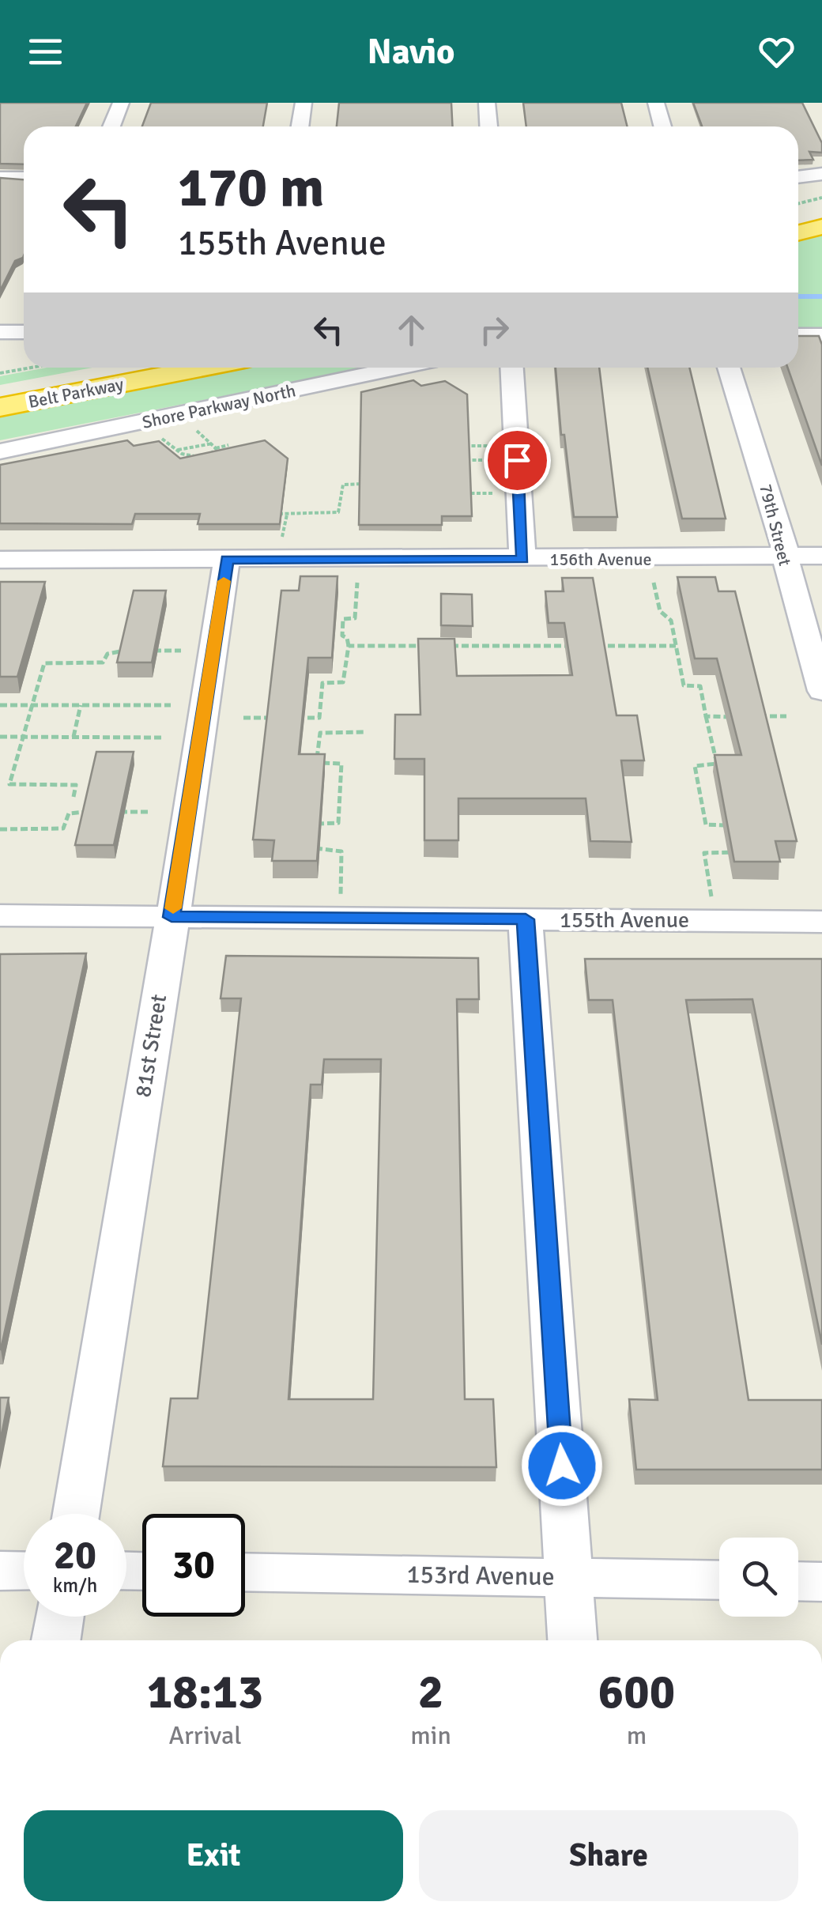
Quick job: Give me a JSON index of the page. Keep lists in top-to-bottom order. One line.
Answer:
{"streets":{"highway":["Belt Parkway"],"street":["Shore Parkway North","79th Street","156th Avenue","155th Avenue","81st Street","153rd Avenue"]},"crossings":[["79th Street","156th Avenue"],["156th Avenue","81st Street"],["155th Avenue","81st Street"]],"page":{"header":"Navio","turn":["170 m","155th Avenue"],"speed":"20 km/h","limit":"30","eta":["18:13","Arrival","2","min","600","m"],"buttons":["Exit","Share"]}}
